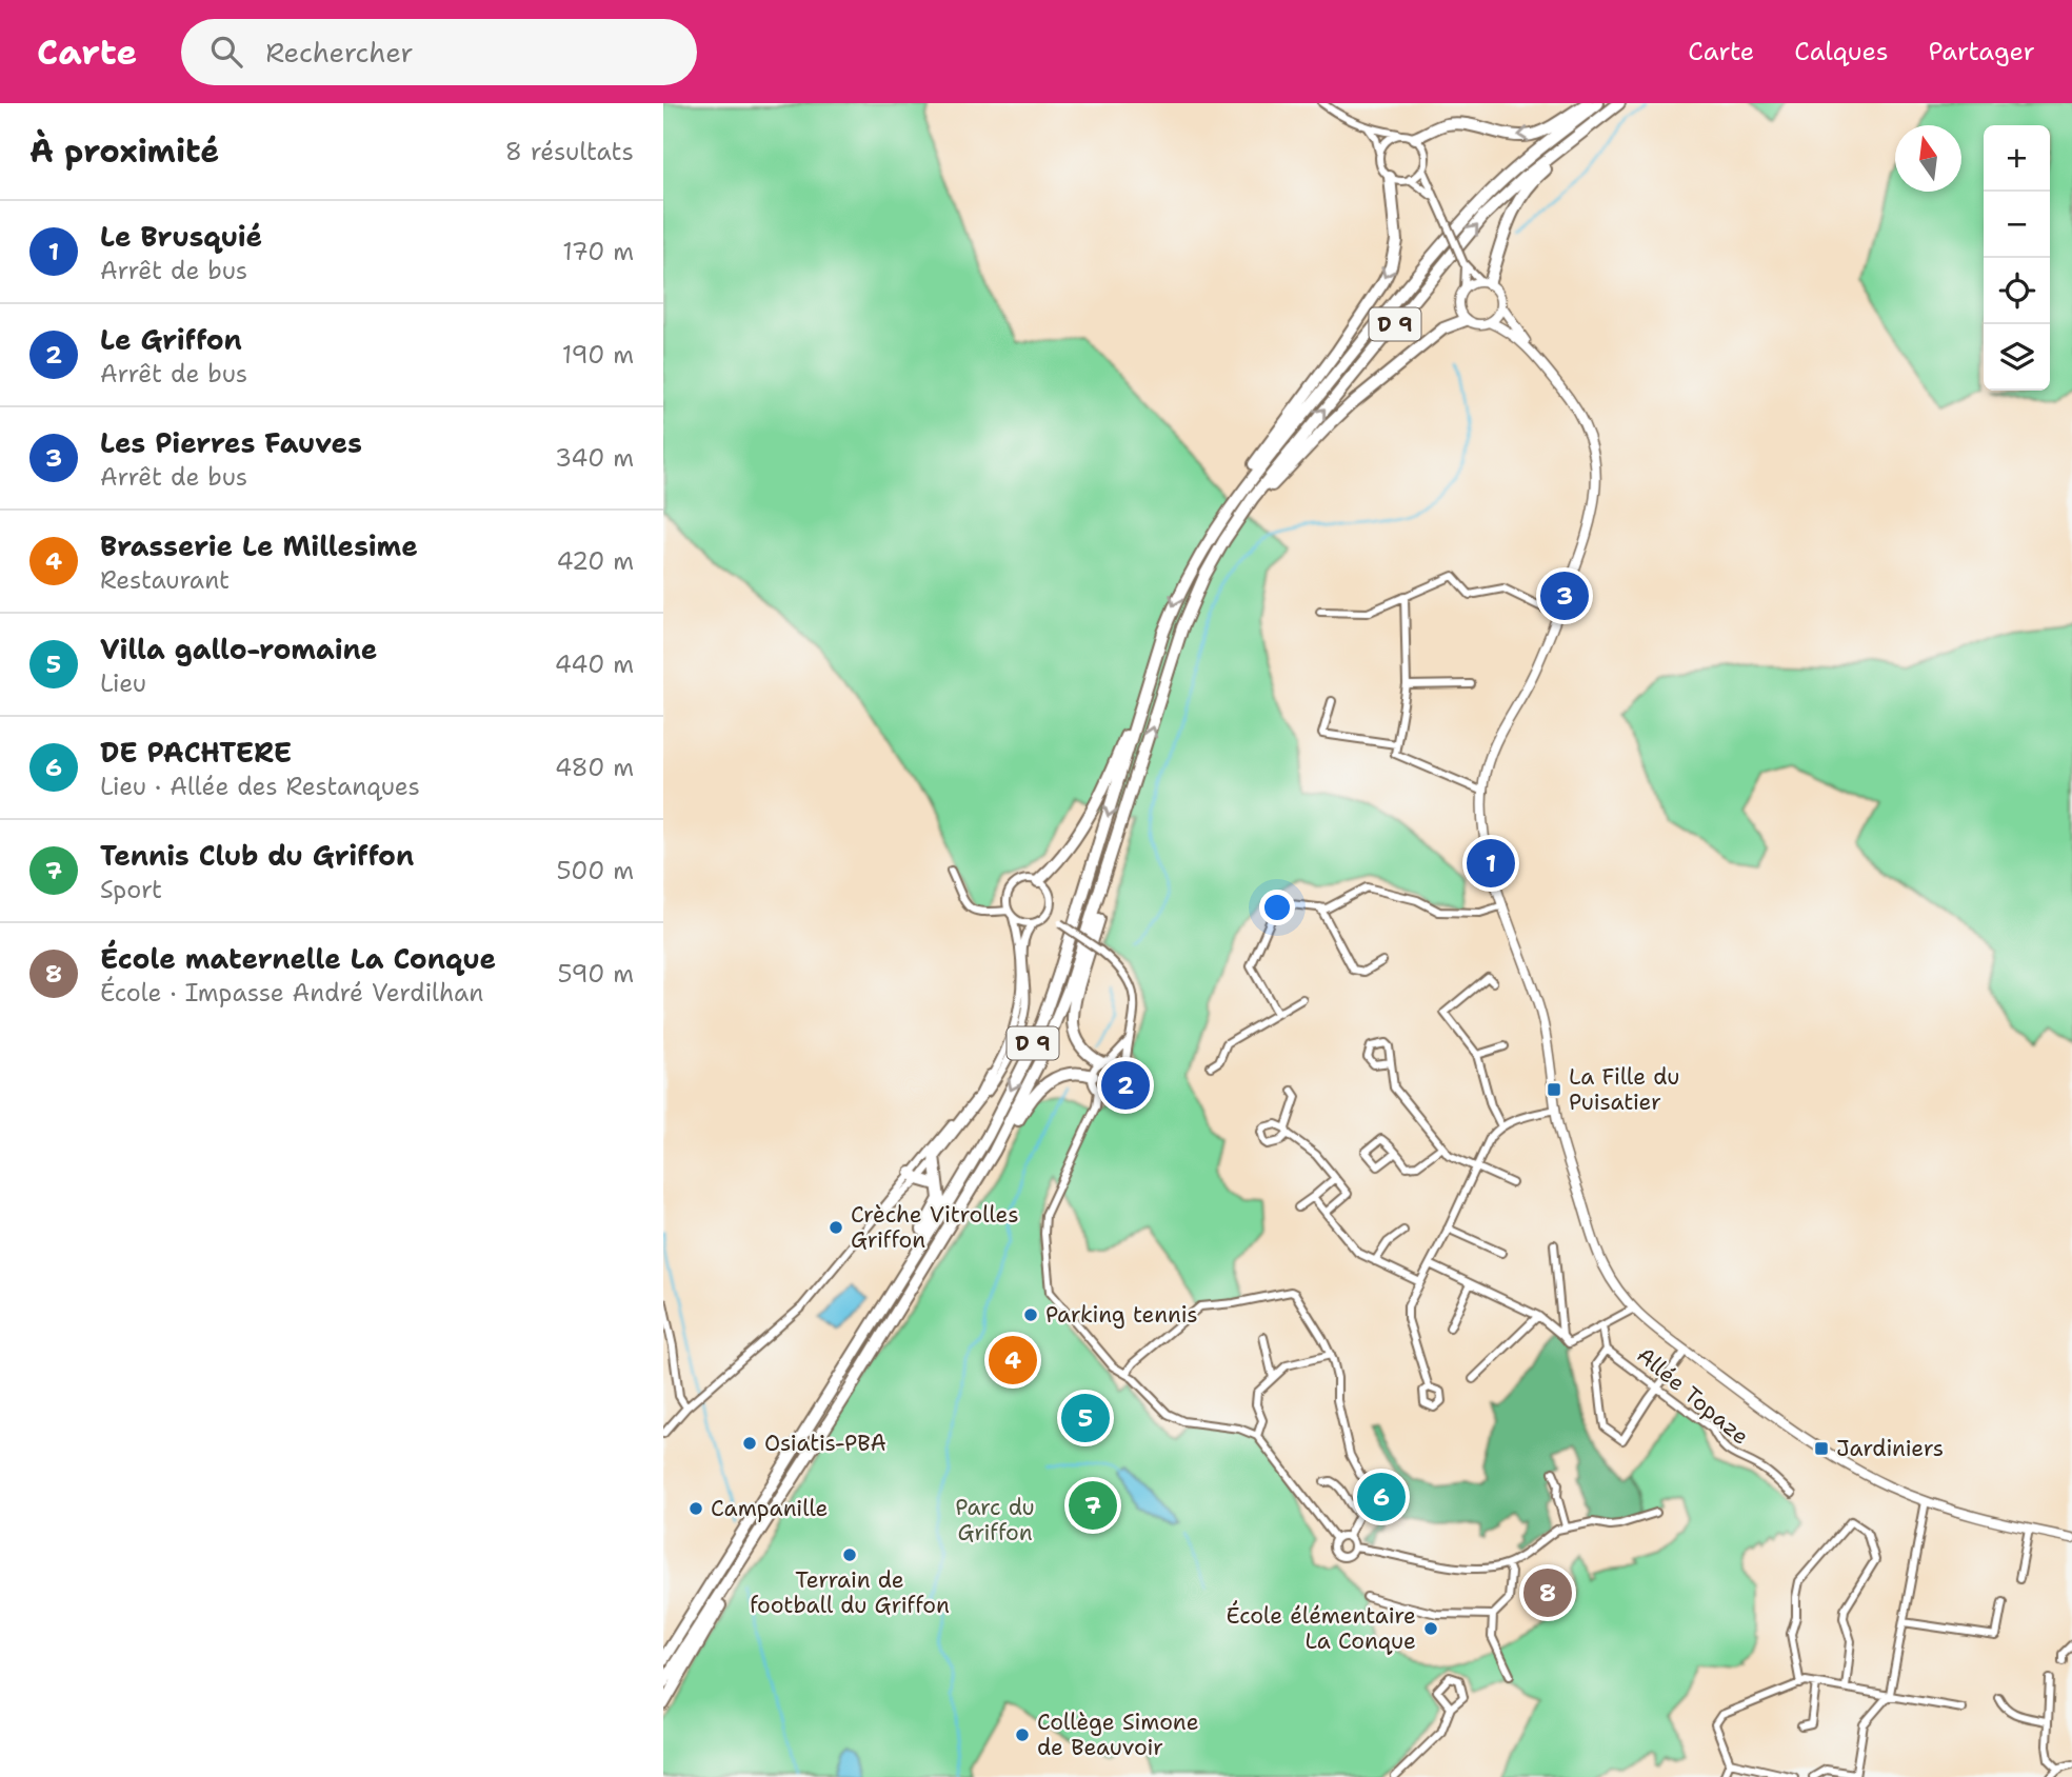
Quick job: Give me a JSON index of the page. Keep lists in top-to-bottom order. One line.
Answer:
{"streets":{"highway":["D 9"],"street":["Allée Topaze"]},"parks":["Parc du Griffon"],"places":{"transit":["La Fille du Puisatier","Jardiniers"],"other":["Crèche Vitrolles Griffon","Parking tennis","Osiatis-PBA","Campanille","Terrain de football du Griffon","École élémentaire La Conque","Collège Simone de Beauvoir"]},"north":"top","page":{"header":"Carte","search":"Rechercher","nav":["Carte","Calques","Partager"],"heading":["À proximité","8 résultats"],"map_buttons":["+","−"],"list":[{"mark":"1","name":"Le Brusquié","note":"Arrêt de bus","value":"170 m"},{"mark":"2","name":"Le Griffon","note":"Arrêt de bus","value":"190 m"},{"mark":"3","name":"Les Pierres Fauves","note":"Arrêt de bus","value":"340 m"},{"mark":"4","name":"Brasserie Le Millesime","note":"Restaurant","value":"420 m"},{"mark":"5","name":"Villa gallo-romaine","note":"Lieu","value":"440 m"},{"mark":"6","name":"DE PACHTERE","note":"Lieu · Allée des Restanques","value":"480 m"},{"mark":"7","name":"Tennis Club du Griffon","note":"Sport","value":"500 m"},{"mark":"8","name":"École maternelle La Conque","note":"École · Impasse André Verdilhan","value":"590 m"}],"pins":["3","1","2","4","5","6","7","8"]}}
